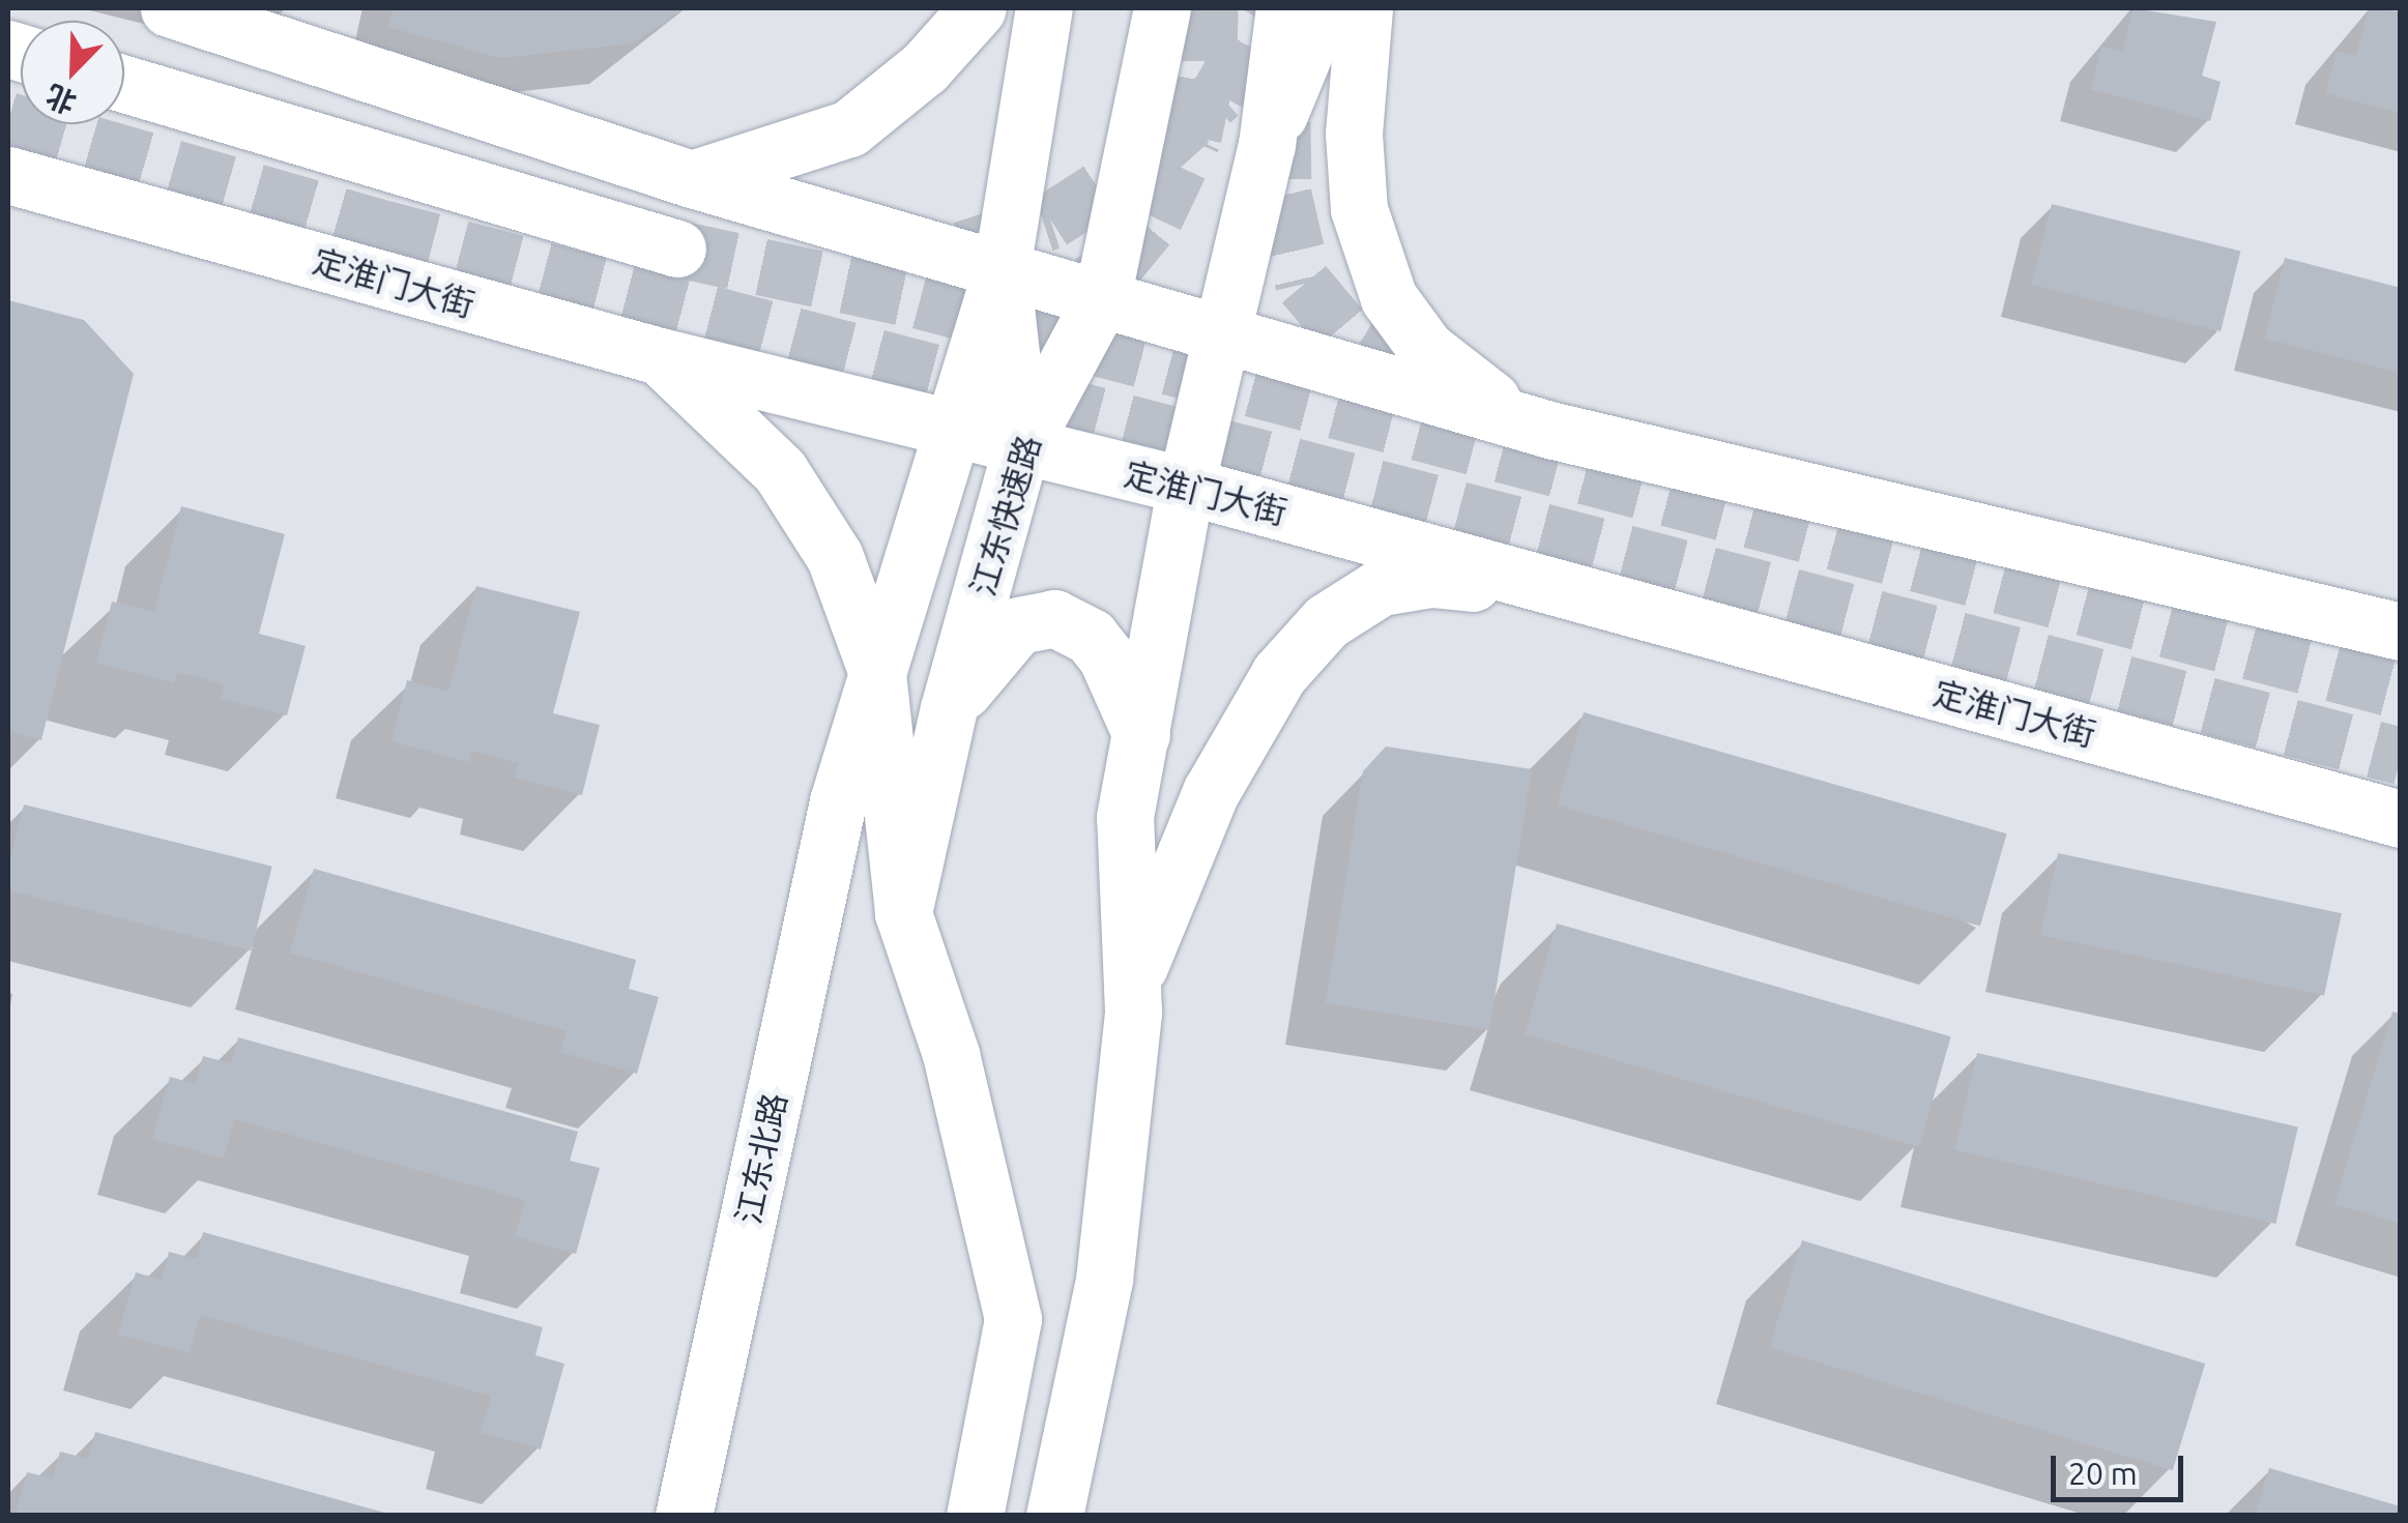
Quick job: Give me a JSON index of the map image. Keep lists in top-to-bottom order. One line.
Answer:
{"streets":{"main road":["定淮门大街","江东快速路","江东北路"]},"crossings":[["定淮门大街","江东快速路"],["定淮门大街","江东北路"]],"scale_bar":"20 m","north":"bottom left"}
